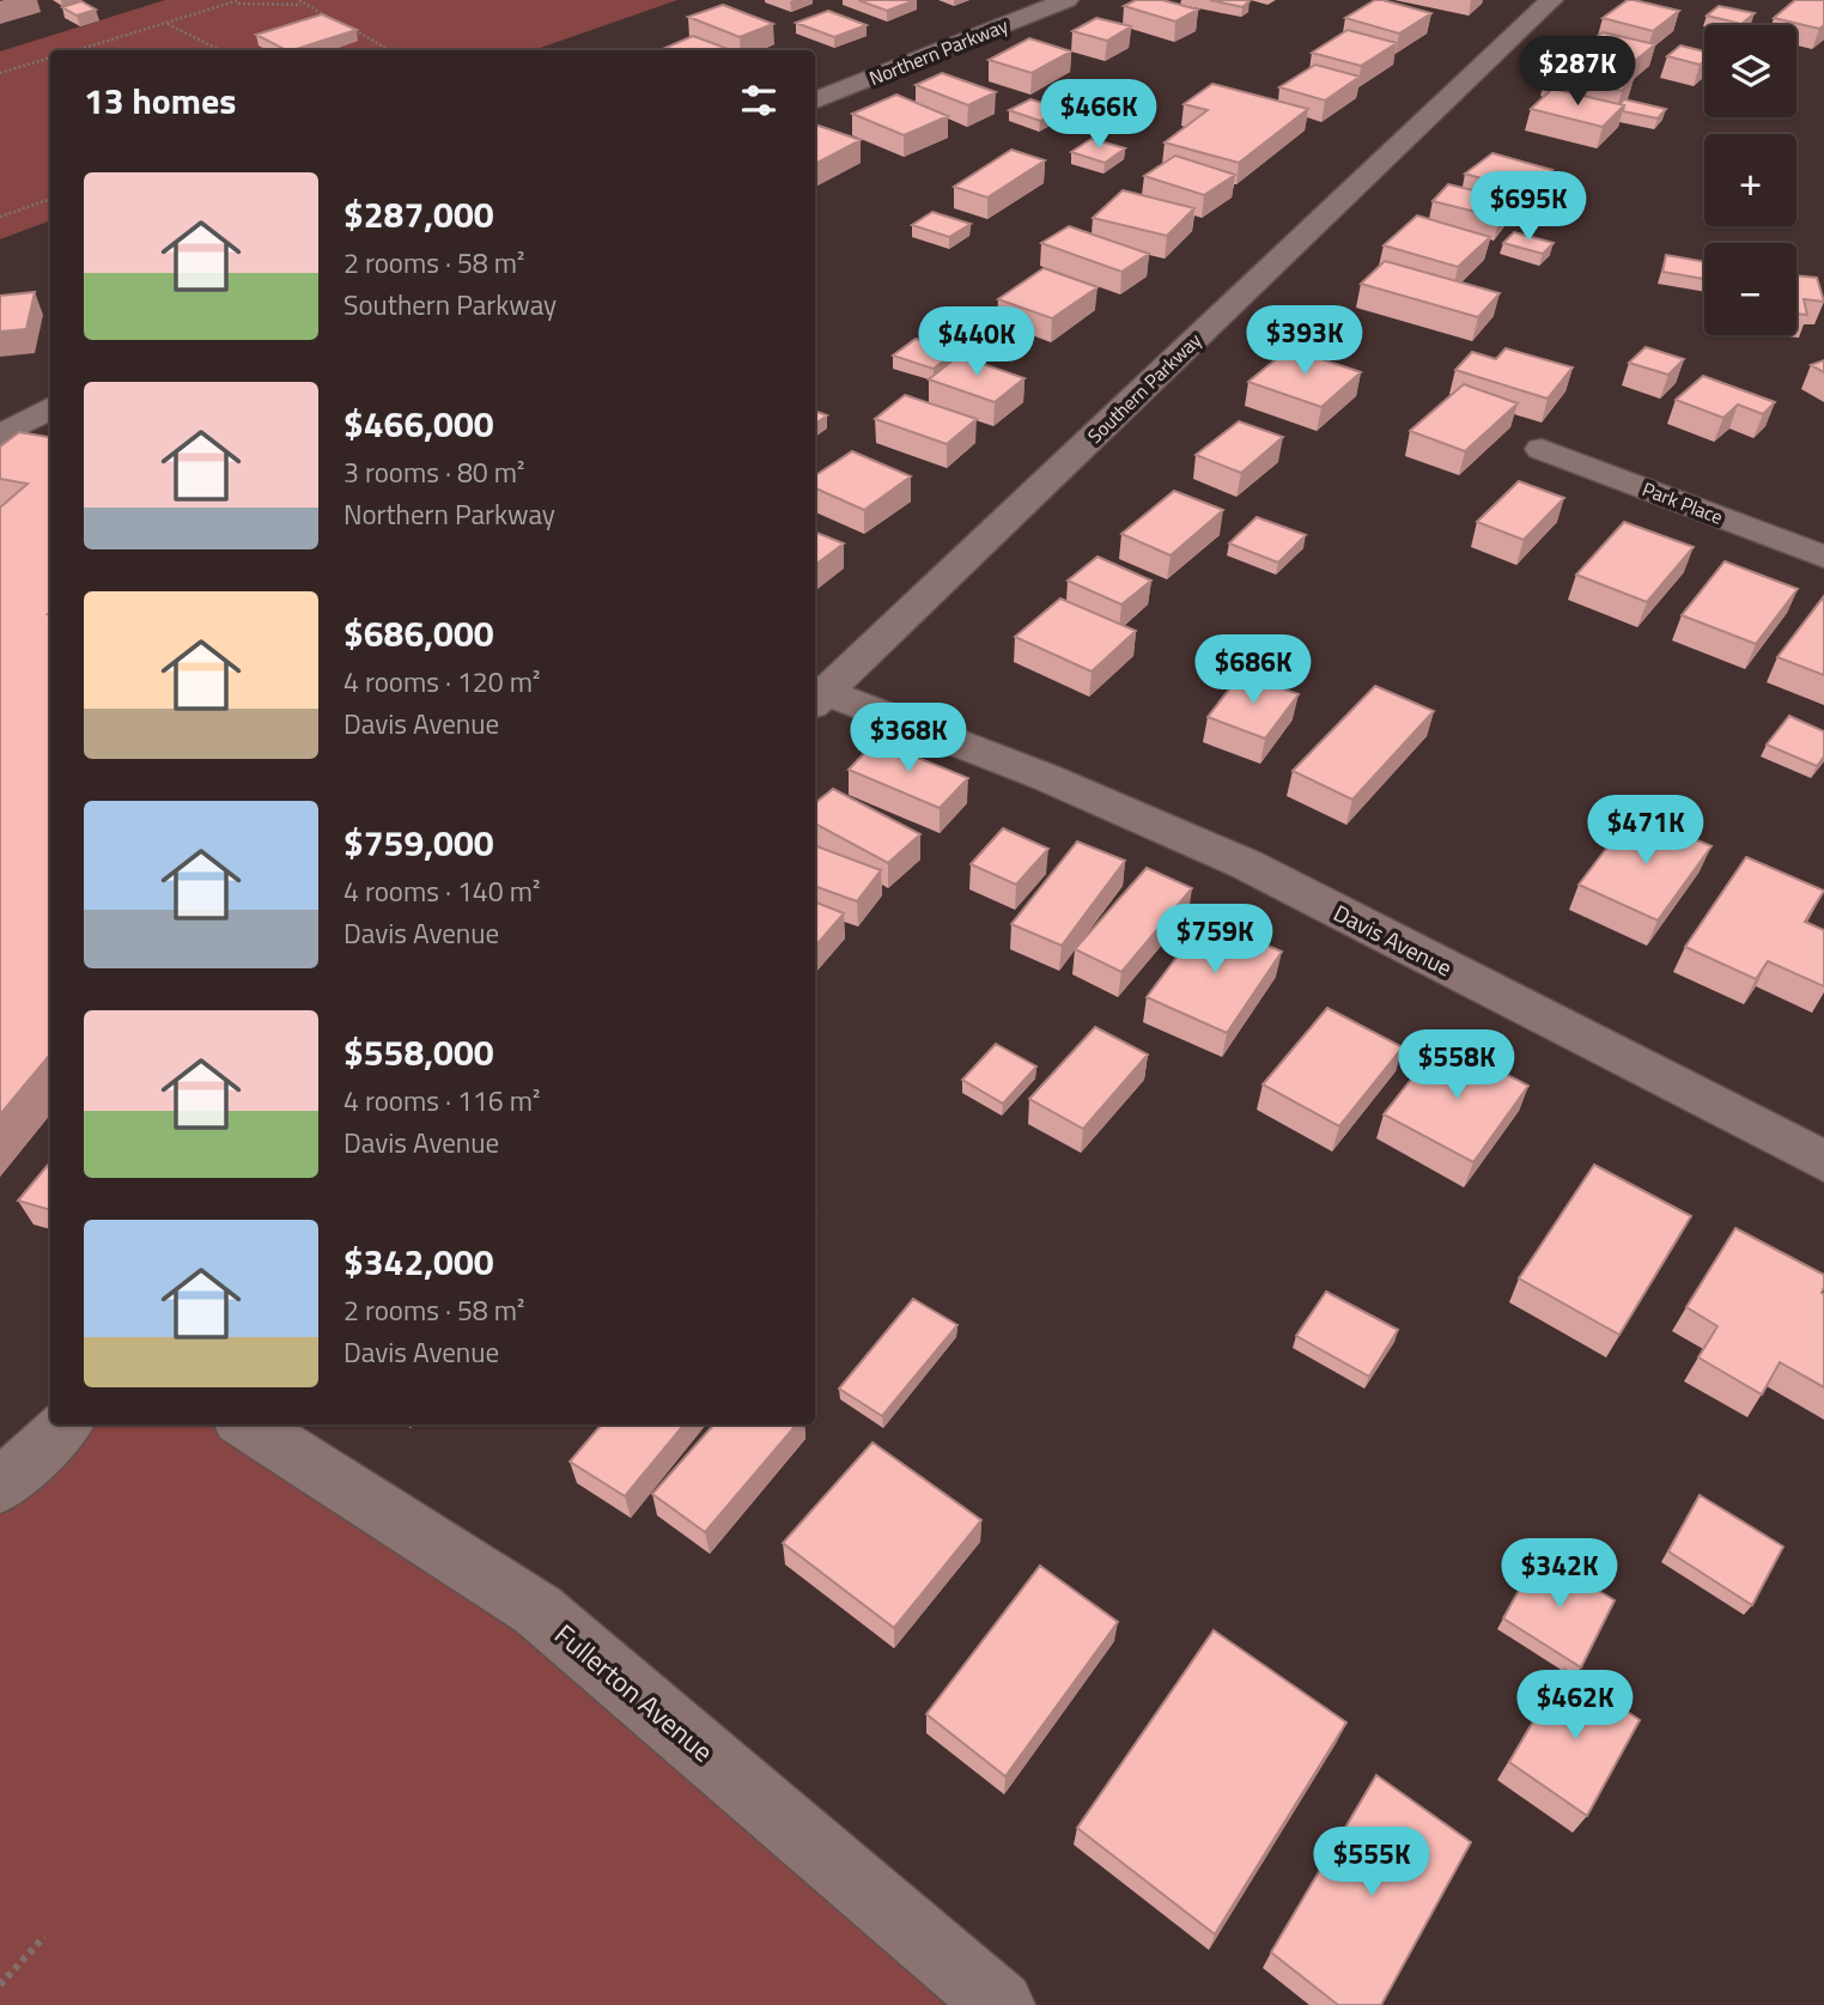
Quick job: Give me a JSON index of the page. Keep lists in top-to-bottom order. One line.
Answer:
{"streets":{"street":["Northern Parkway","Southern Parkway","Park Place","Davis Avenue","Fullerton Avenue"]},"crossings":[["Southern Parkway","Davis Avenue"]],"page":{"map_buttons":["+","−"],"price":["$287K","$466K","$695K","$393K","$440K","$686K","$368K","$471K","$759K","$558K","$342K","$462K","$555K"],"heading":"13 homes","list":[{"name":"$287,000","note":"2 rooms · 58 m² · Southern Parkway"},{"name":"$466,000","note":"3 rooms · 80 m² · Northern Parkway"},{"name":"$686,000","note":"4 rooms · 120 m² · Davis Avenue"},{"name":"$759,000","note":"4 rooms · 140 m² · Davis Avenue"},{"name":"$558,000","note":"4 rooms · 116 m² · Davis Avenue"},{"name":"$342,000","note":"2 rooms · 58 m² · Davis Avenue"}]}}
